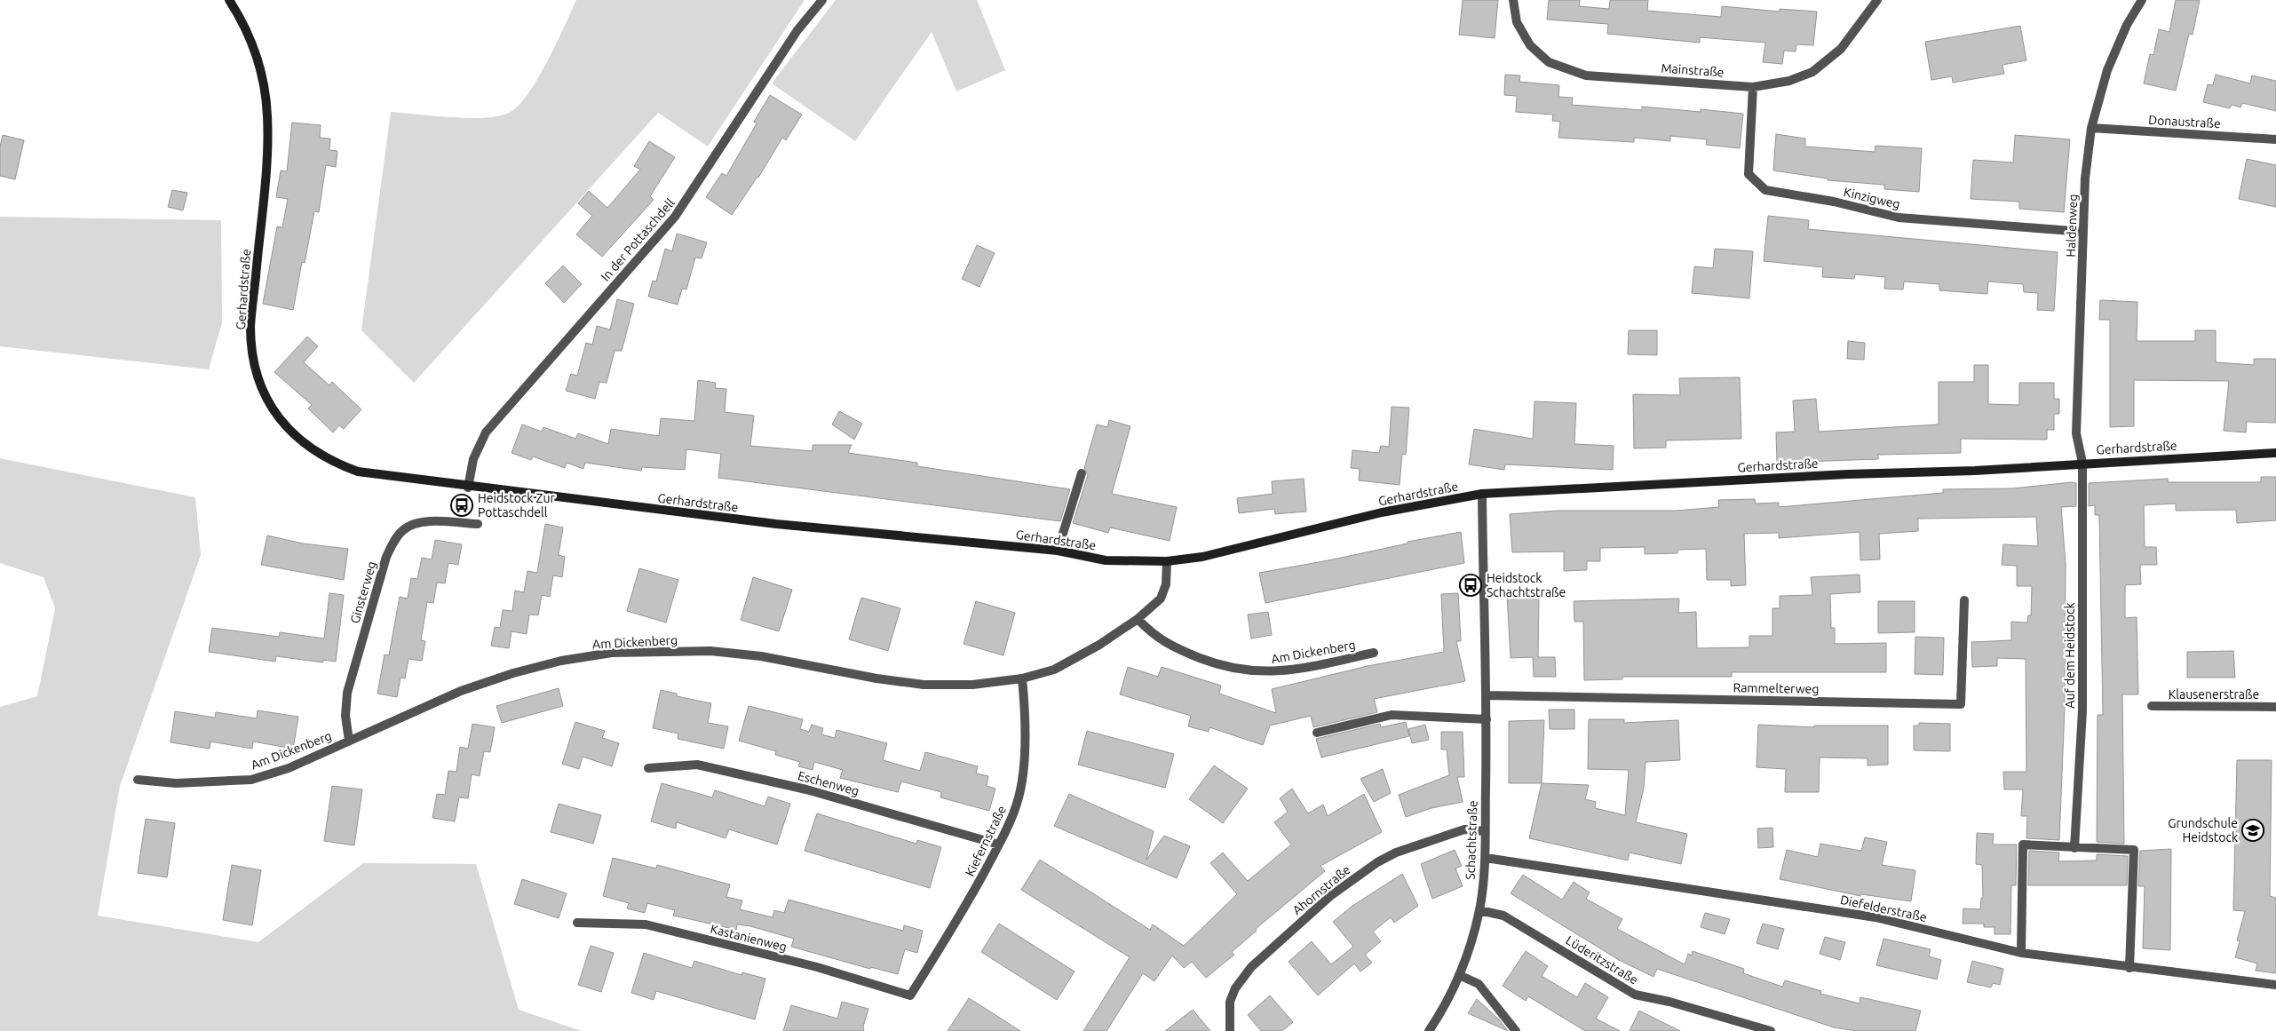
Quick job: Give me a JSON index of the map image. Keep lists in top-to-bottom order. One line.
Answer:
{"streets":{"street":["Mainstraße","Donaustraße","Kinzigweg","Haldenweg","In der Pottaschdell","Gerhardstraße","Ginsterweg","Am Dickenberg","Auf dem Heidstock","Rammelterweg","Klausenerstraße","Eschenweg","Schachtstraße","Kiefernstraße","Ahornstraße","Diefelderstraße","Kastanienweg","Lüderitzstraße"]},"crossings":[["Mainstraße","Kinzigweg"],["Donaustraße","Haldenweg"],["Kinzigweg","Haldenweg"],["Haldenweg","Gerhardstraße"],["Haldenweg","Auf dem Heidstock"],["In der Pottaschdell","Gerhardstraße"],["Gerhardstraße","Am Dickenberg"],["Gerhardstraße","Auf dem Heidstock"],["Gerhardstraße","Schachtstraße"],["Ginsterweg","Am Dickenberg"],["Am Dickenberg","Kiefernstraße"],["Rammelterweg","Schachtstraße"],["Eschenweg","Kiefernstraße"],["Schachtstraße","Ahornstraße"],["Schachtstraße","Diefelderstraße"],["Schachtstraße","Lüderitzstraße"],["Kiefernstraße","Kastanienweg"]],"places":{"bus stop":["Heidstock Zur Pottaschdell","Heidstock Schachtstraße"],"school or university":["Grundschule Heidstock"]}}
